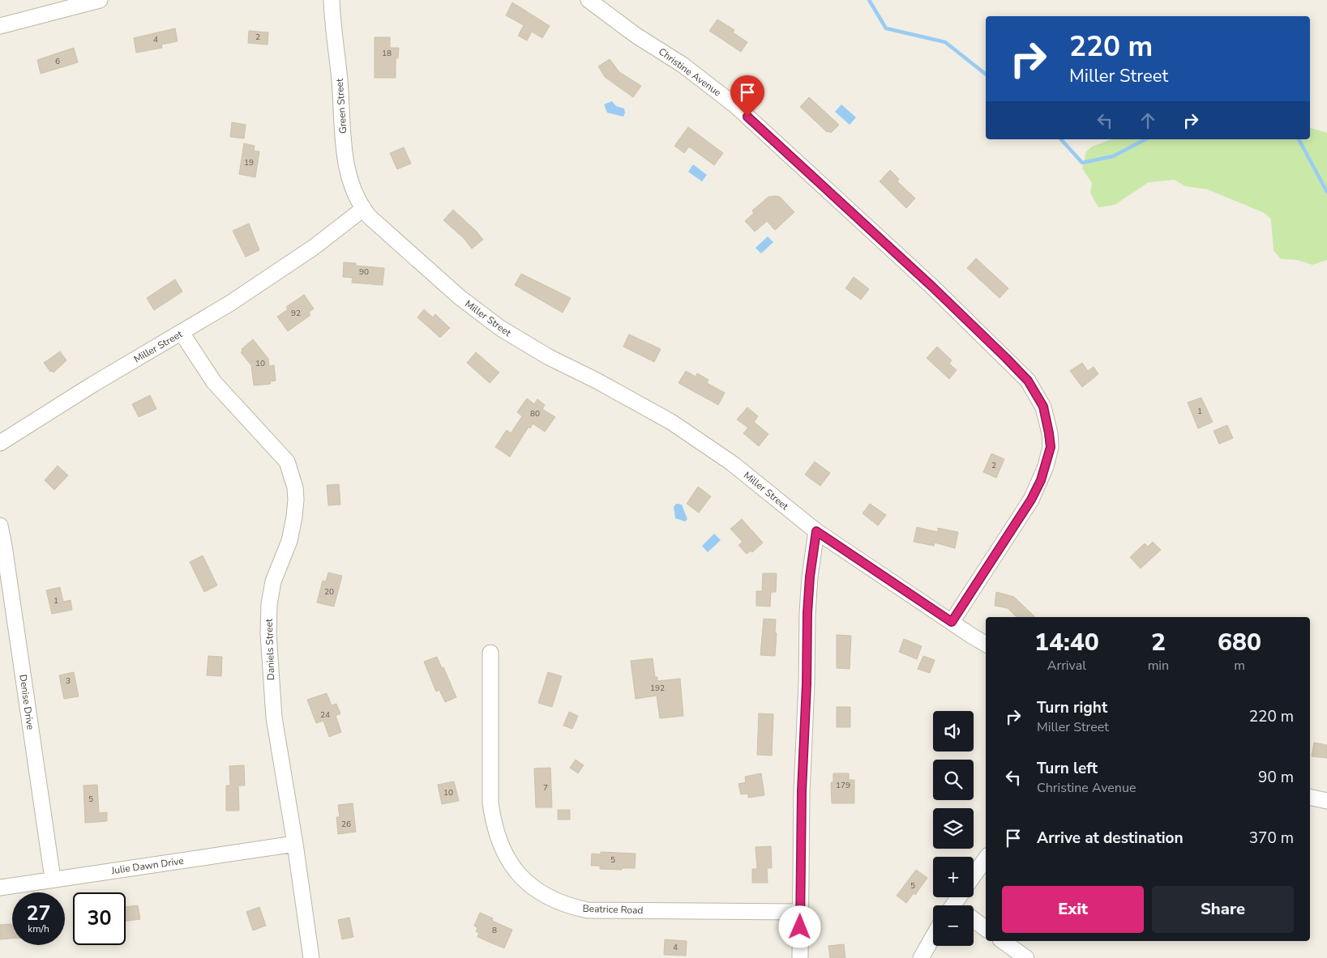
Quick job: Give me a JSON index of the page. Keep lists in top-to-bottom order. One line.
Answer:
{"streets":{"street":["Christine Avenue","Green Street","Miller Street","Daniels Street","Denise Drive","Julie Dawn Drive","Beatrice Road"]},"crossings":[["Christine Avenue","Miller Street"],["Green Street","Miller Street"],["Miller Street","Daniels Street"],["Daniels Street","Julie Dawn Drive"],["Denise Drive","Julie Dawn Drive"]],"house_numbers":["2","4","18","6","19","90","92","10","1","80","2","20","1","3","192","24","179","7","10","5","26","5","5","8","4"],"page":{"turn":["220 m","Miller Street"],"eta":["14:40","Arrival","2","min","680","m"],"list":[{"name":"Turn right","note":"Miller Street","value":"220 m"},{"name":"Turn left","note":"Christine Avenue","value":"90 m"},{"name":"Arrive at destination","value":"370 m"}],"map_buttons":["+","−"],"buttons":["Exit","Share"],"speed":"27 km/h","limit":"30"}}
